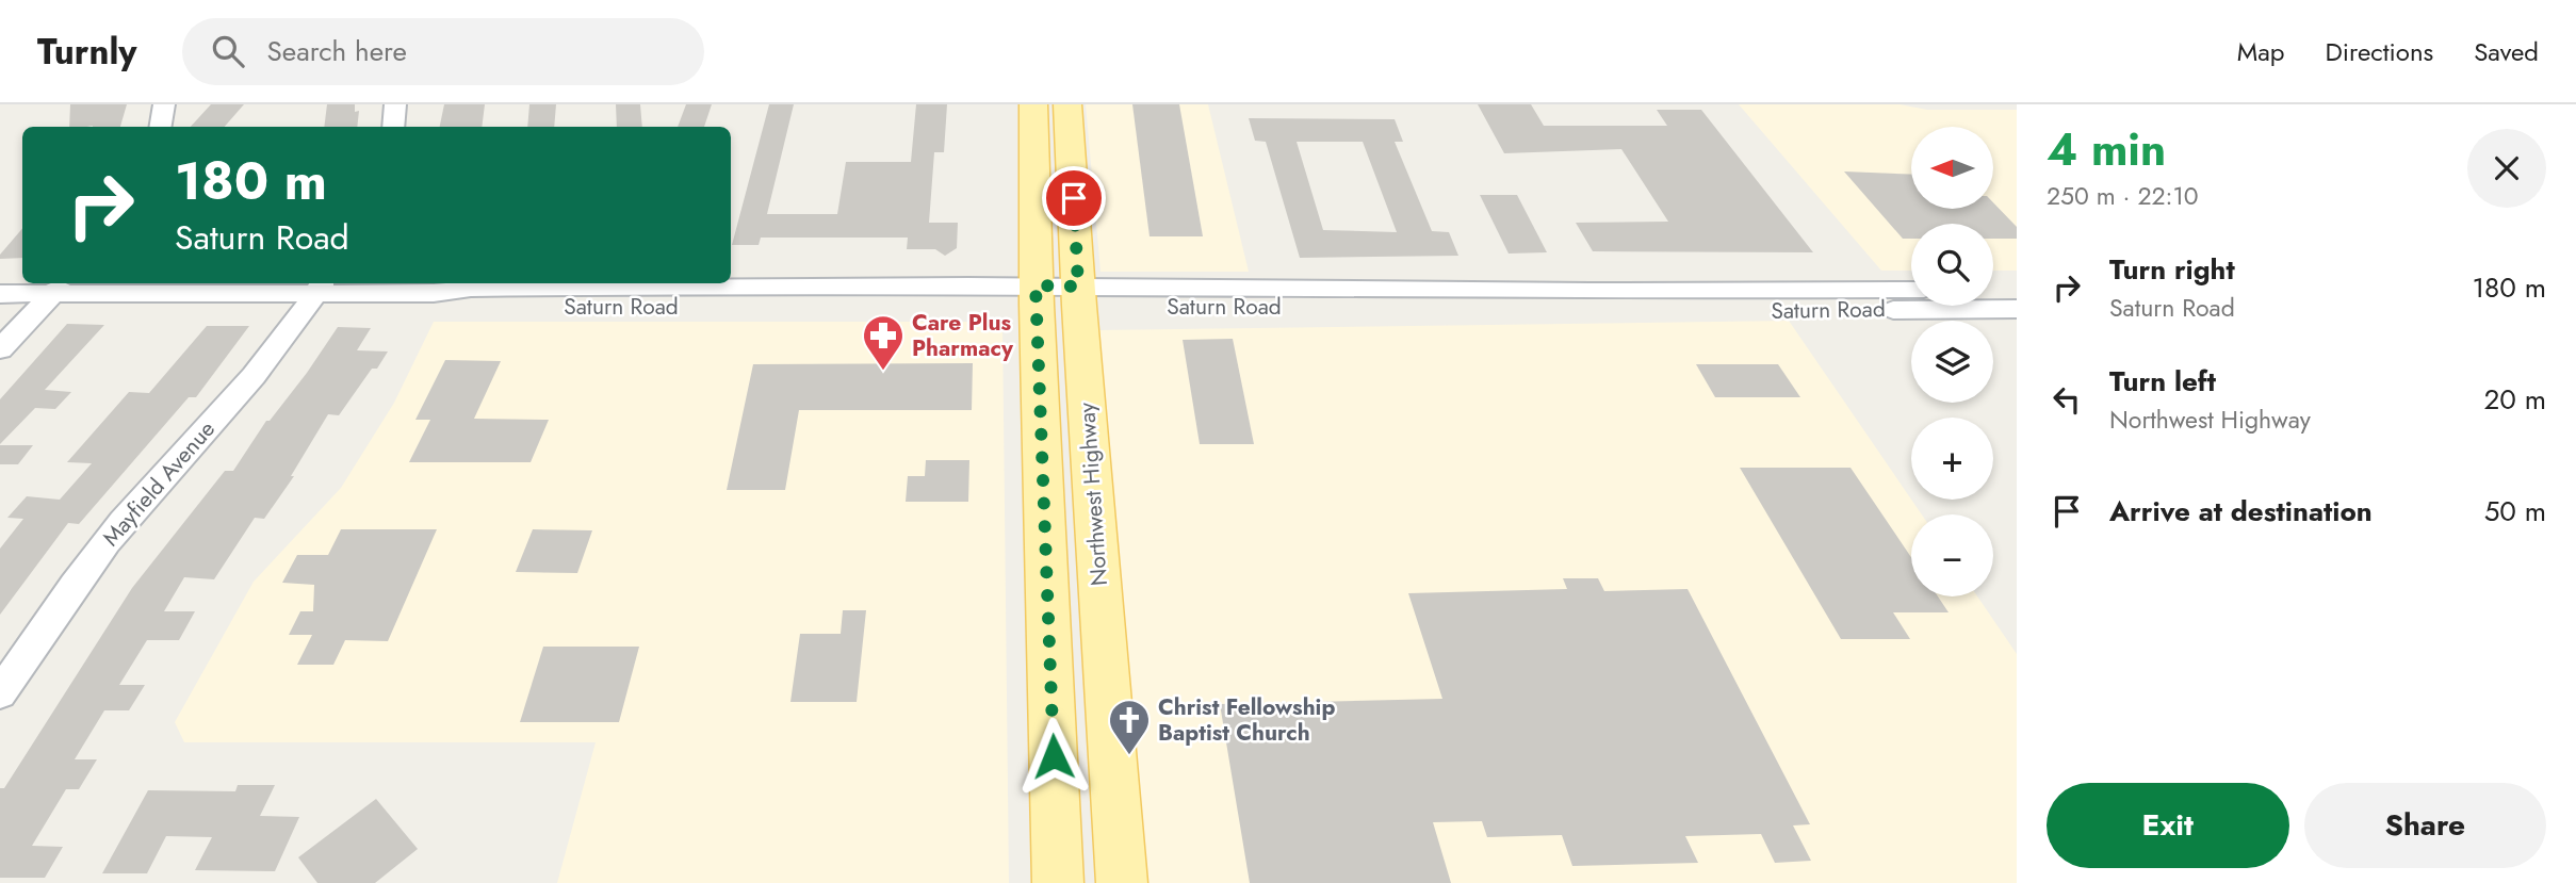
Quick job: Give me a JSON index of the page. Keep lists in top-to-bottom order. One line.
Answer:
{"streets":{"main road":["Northwest Highway"],"street":["Saturn Road","Mayfield Avenue"]},"crossings":[["Saturn Road","Mayfield Avenue"],["Saturn Road","Northwest Highway"]],"places":{"pharmacy":["Care Plus Pharmacy"],"church":["Christ Fellowship Baptist Church"]},"north":"left","page":{"header":"Turnly","search":"Search here","nav":["Map","Directions","Saved"],"heading":["4 min","250 m · 22:10"],"map_buttons":["+","−"],"turn":["180 m","Saturn Road"],"list":[{"name":"Turn right","note":"Saturn Road","value":"180 m"},{"name":"Turn left","note":"Northwest Highway","value":"20 m"},{"name":"Arrive at destination","value":"50 m"}],"buttons":["Exit","Share"]}}
